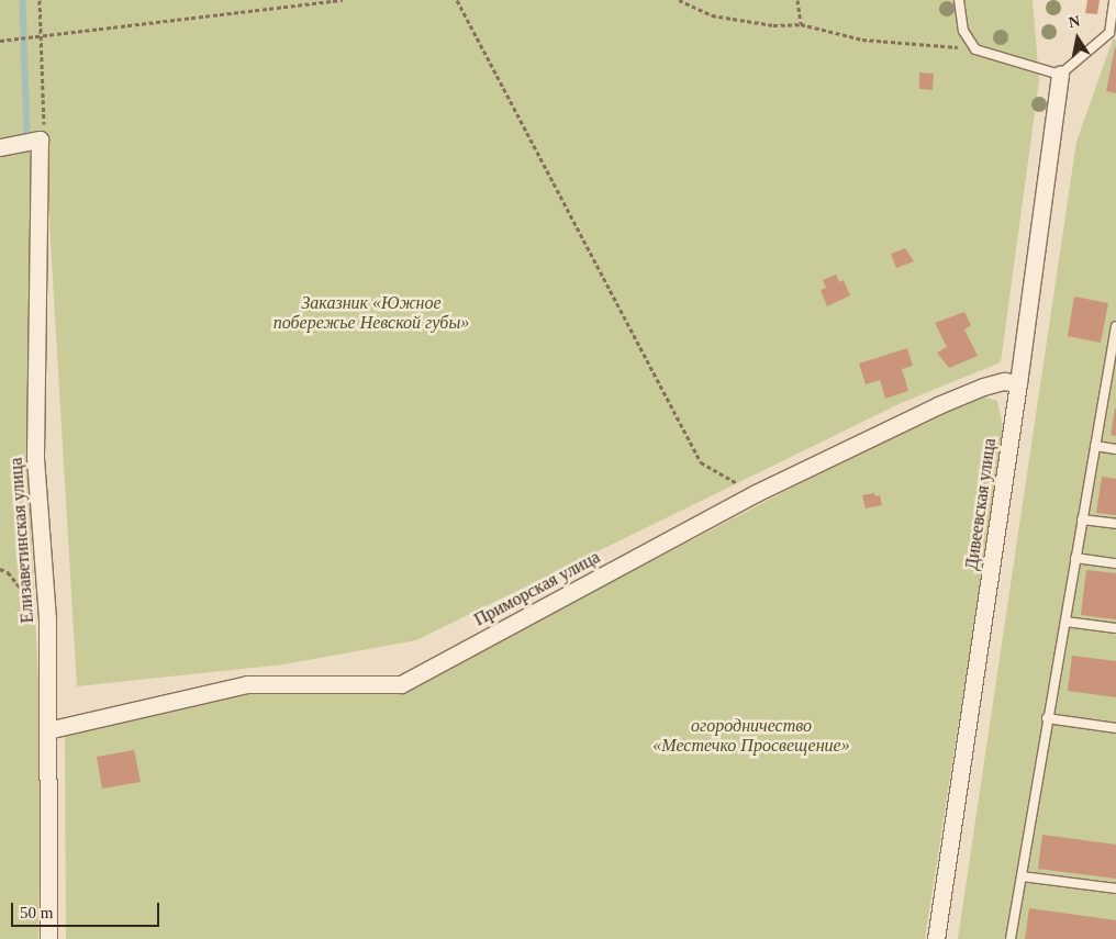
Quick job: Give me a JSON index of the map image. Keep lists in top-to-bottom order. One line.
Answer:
{"streets":{"street":["Дивеевская улица","Елизаветинская улица","Приморская улица"]},"crossings":[["Дивеевская улица","Приморская улица"],["Елизаветинская улица","Приморская улица"]],"parks":["Заказник «Южное побережье Невской губы»","огородничество «Местечко Просвещение»"],"scale_bar":"50 m","north":"top"}
